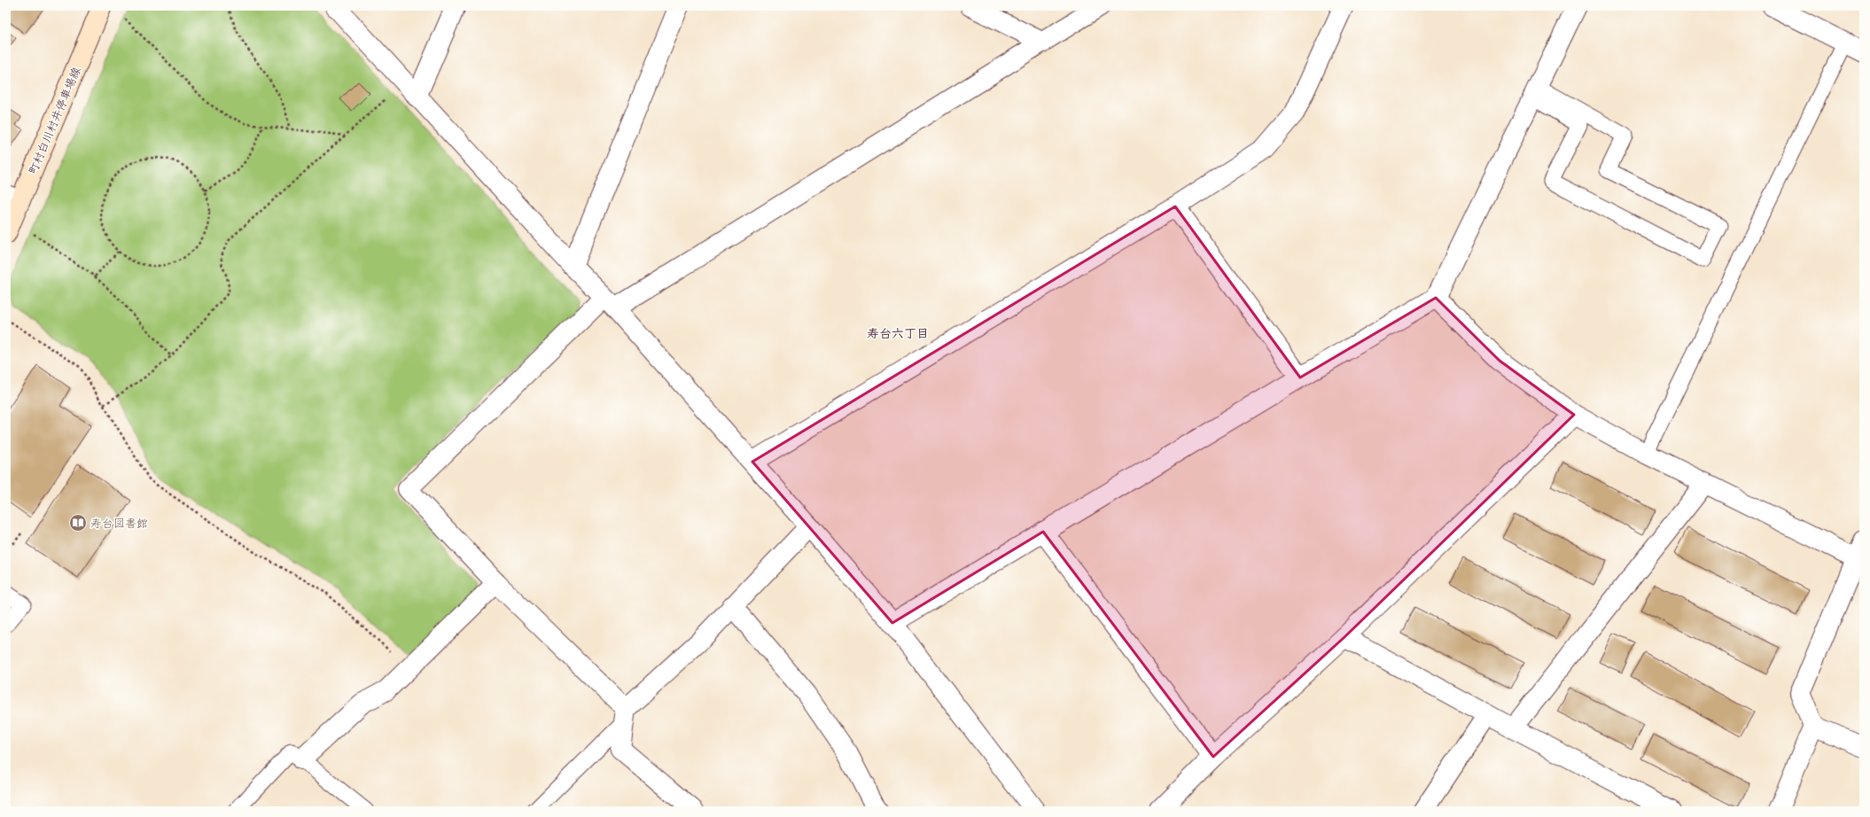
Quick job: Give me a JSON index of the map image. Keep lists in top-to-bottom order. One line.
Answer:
{"streets":{"main road":["町村白川村井停車場線"]},"districts":["寿台六丁目"],"places":{"library":["寿台図書館"]}}
